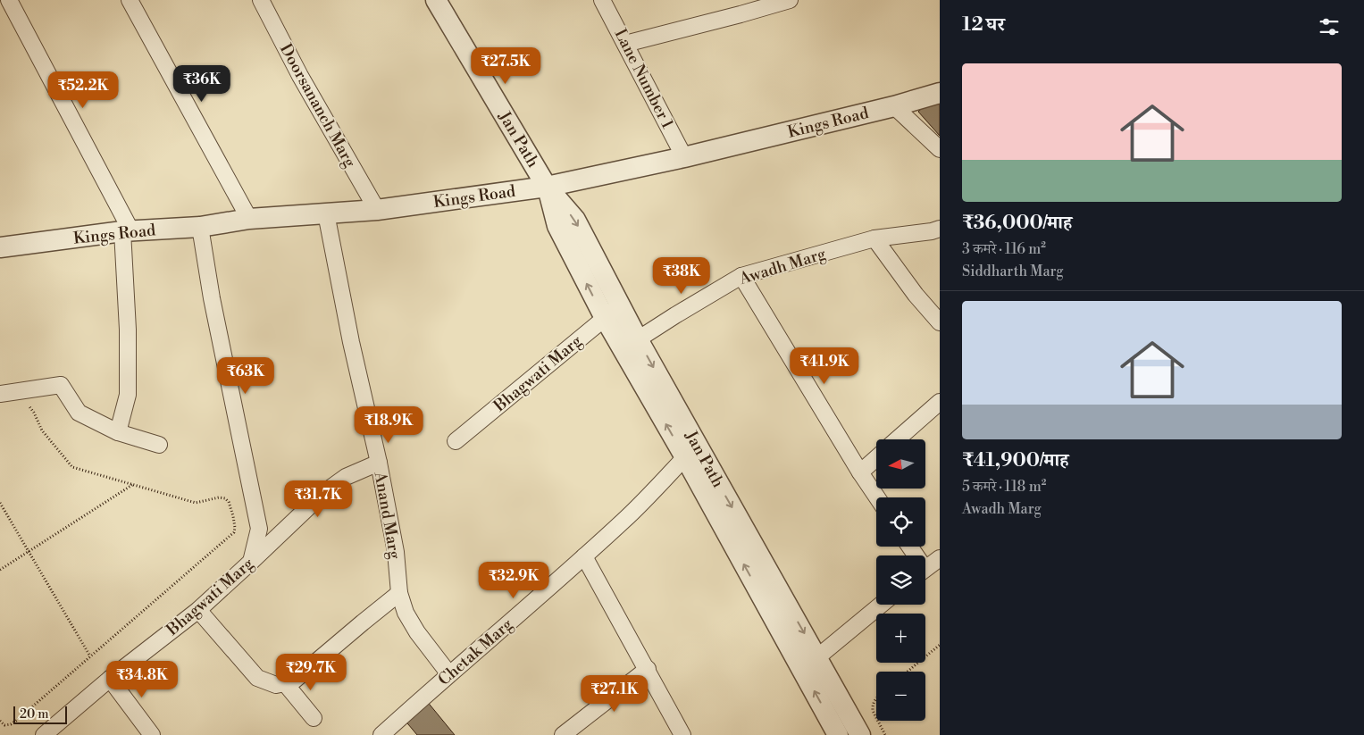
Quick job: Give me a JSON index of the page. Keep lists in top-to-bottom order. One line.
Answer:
{"streets":{"street":["Lane Number 1","Doorsananch Marg","Kings Road","Jan Path","Awadh Marg","Bhagwati Marg","Anand Marg","Chetak Marg"]},"crossings":[["Lane Number 1","Kings Road"],["Doorsananch Marg","Kings Road"],["Kings Road","Jan Path"],["Kings Road","Anand Marg"],["Jan Path","Awadh Marg"],["Jan Path","Bhagwati Marg"],["Jan Path","Chetak Marg"],["Bhagwati Marg","Anand Marg"],["Anand Marg","Chetak Marg"]],"scale_bar":"20 m","north":"left","page":{"heading":"12 घर","price":["₹27.5K","₹36K","₹52.2K","₹38K","₹41.9K","₹63K","₹18.9K","₹31.7K","₹32.9K","₹29.7K","₹34.8K","₹27.1K"],"list":[{"name":"₹36,000/माह","note":"3 कमरे · 116 m² · Siddharth Marg"},{"name":"₹41,900/माह","note":"5 कमरे · 118 m² · Awadh Marg"}],"map_buttons":["+","−"],"scale":"20 m"}}
